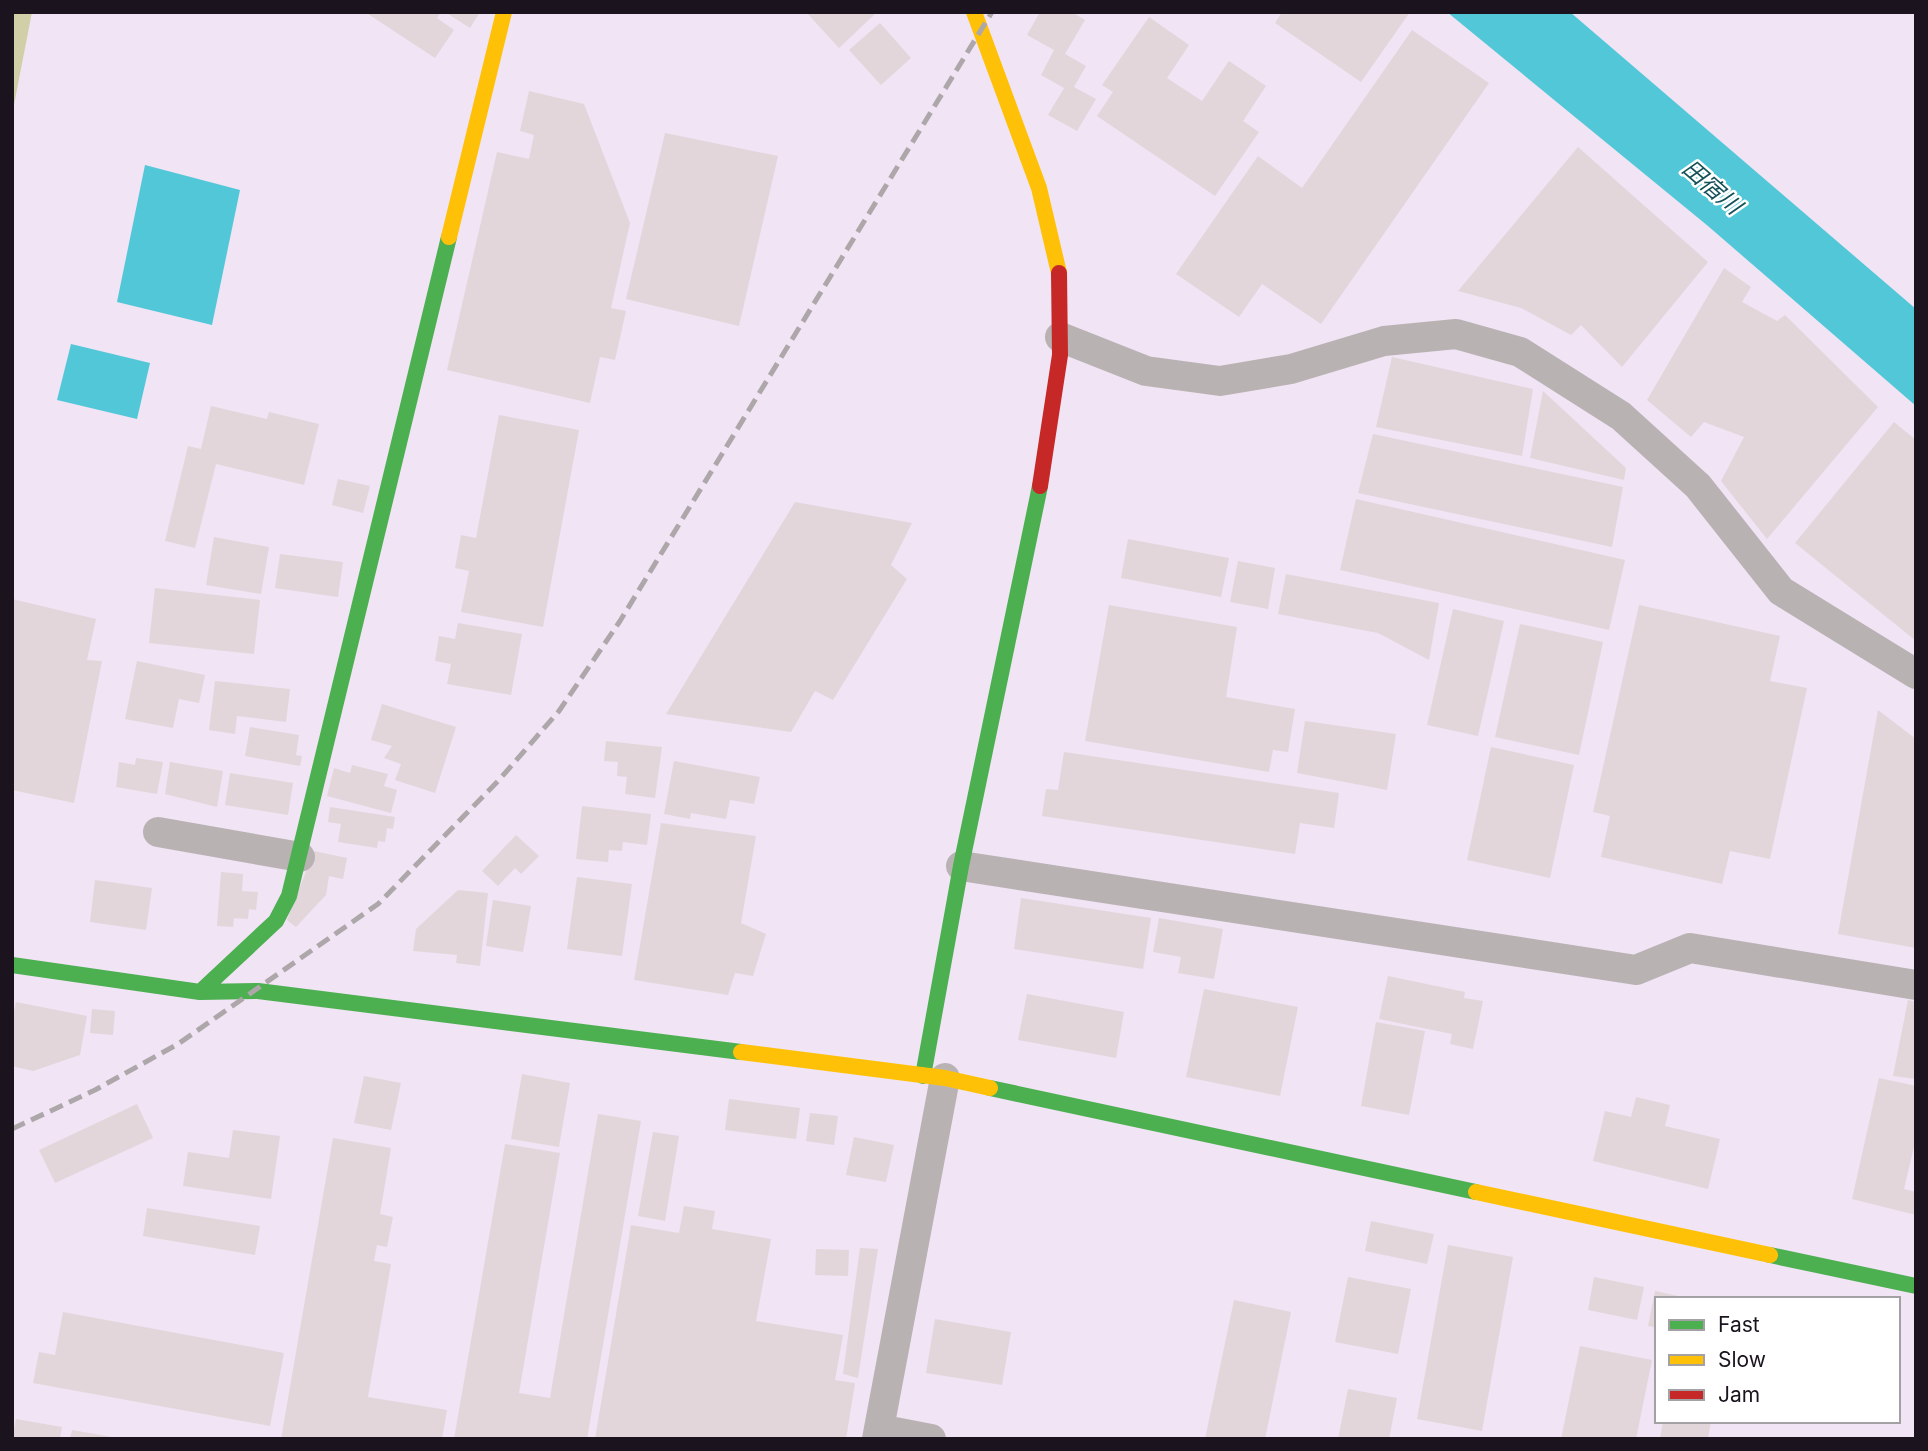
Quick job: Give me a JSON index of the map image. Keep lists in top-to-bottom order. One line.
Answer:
{"water":["田宿川"],"legend":["Fast","Slow","Jam"]}
